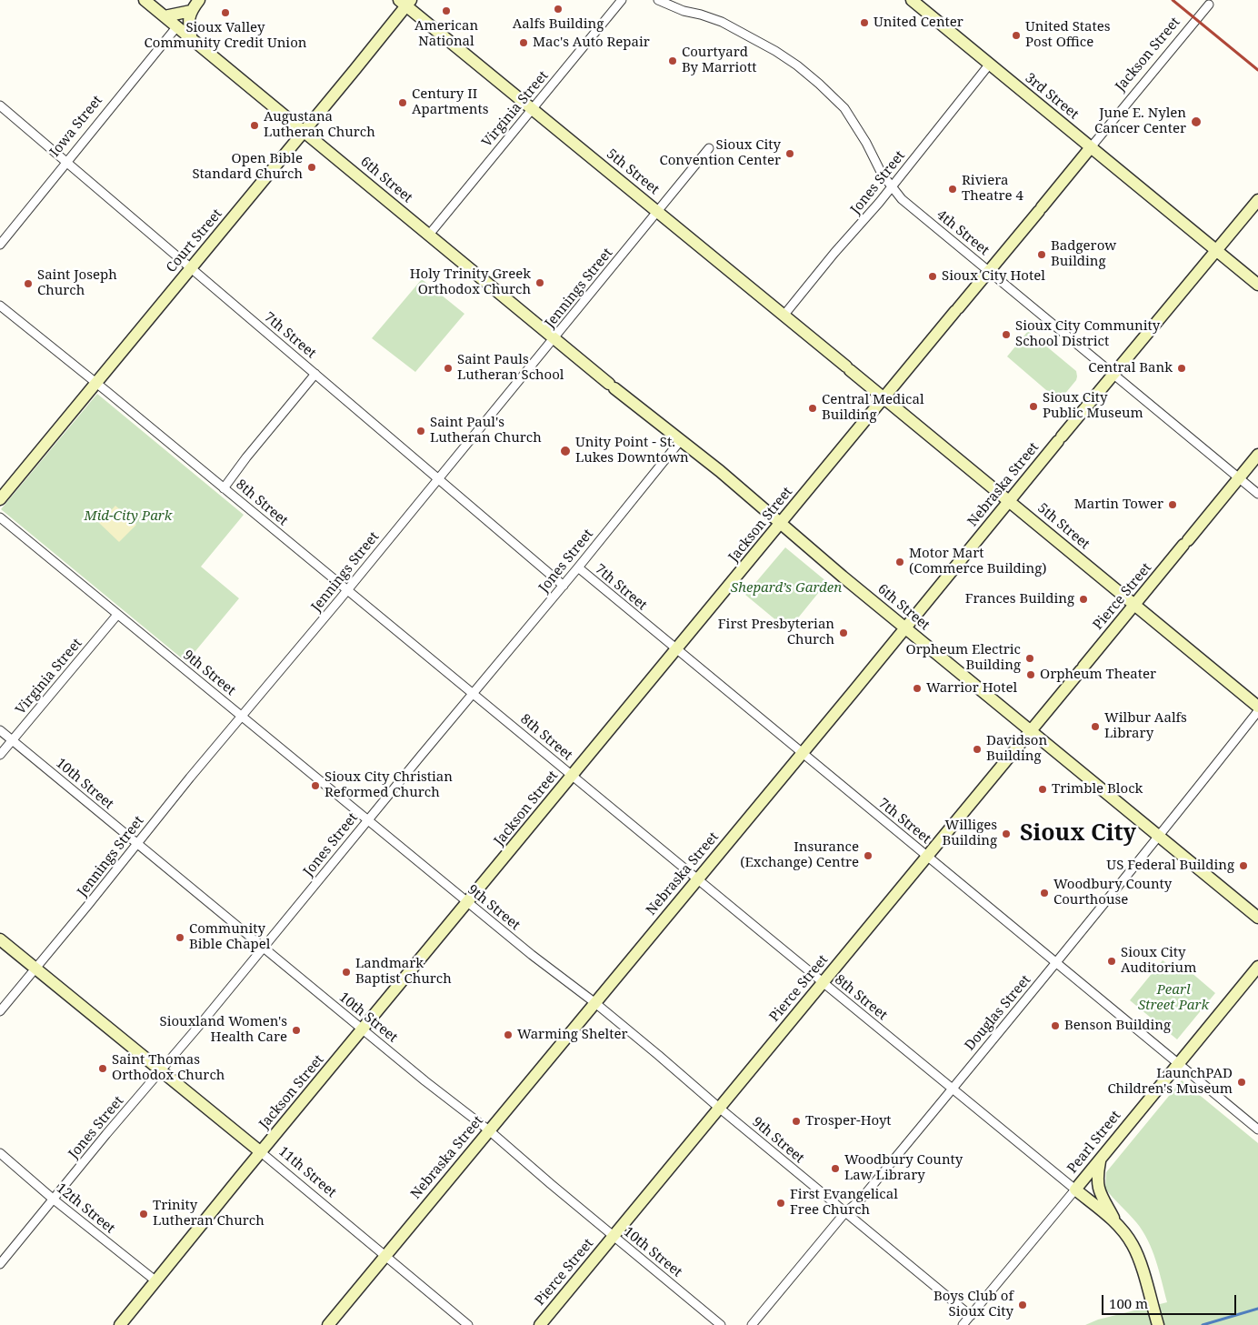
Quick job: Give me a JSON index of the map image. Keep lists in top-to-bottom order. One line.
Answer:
{"streets":{"main road":["Jackson Street","3rd Street","5th Street","6th Street","Court Street","Nebraska Street","Pierce Street","Pearl Street","11th Street"],"street":["Virginia Street","Iowa Street","Jones Street","4th Street","Jennings Street","7th Street","8th Street","9th Street","10th Street","Douglas Street","12th Street"]},"crossings":[["Jackson Street","3rd Street"],["Jackson Street","5th Street"],["Jackson Street","6th Street"],["Jackson Street","4th Street"],["Jackson Street","7th Street"],["Jackson Street","8th Street"],["Jackson Street","9th Street"],["Jackson Street","10th Street"],["Jackson Street","11th Street"],["Jackson Street","12th Street"],["3rd Street","Jones Street"],["3rd Street","Nebraska Street"],["Virginia Street","5th Street"],["Virginia Street","6th Street"],["Virginia Street","9th Street"],["Virginia Street","10th Street"],["Iowa Street","6th Street"],["Iowa Street","7th Street"],["5th Street","Jones Street"],["5th Street","Court Street"],["5th Street","Jennings Street"],["5th Street","Nebraska Street"],["5th Street","Pierce Street"],["6th Street","Jones Street"],["6th Street","Court Street"],["6th Street","Jennings Street"],["6th Street","Nebraska Street"],["6th Street","Pierce Street"],["6th Street","Douglas Street"],["Jones Street","4th Street"],["Jones Street","7th Street"],["Jones Street","8th Street"],["Jones Street","9th Street"],["Jones Street","10th Street"],["Jones Street","11th Street"],["Jones Street","12th Street"],["4th Street","Nebraska Street"],["4th Street","Pierce Street"],["Court Street","7th Street"],["Court Street","8th Street"],["Jennings Street","7th Street"],["Jennings Street","8th Street"],["Jennings Street","9th Street"],["Jennings Street","10th Street"],["Jennings Street","11th Street"],["7th Street","Nebraska Street"],["7th Street","Pierce Street"],["7th Street","Douglas Street"],["7th Street","Pearl Street"],["Nebraska Street","8th Street"],["Nebraska Street","9th Street"],["Nebraska Street","10th Street"],["Nebraska Street","11th Street"],["8th Street","Pierce Street"],["8th Street","Douglas Street"],["8th Street","Pearl Street"],["Pierce Street","9th Street"],["Pierce Street","10th Street"],["9th Street","Douglas Street"],["9th Street","Pearl Street"]],"districts":["Sioux City"],"parks":["Mid-City Park","Shepard’s Garden","Pearl Street Park"],"places":["Aalfs Building","American National","Sioux Valley Community Credit Union","United Center","United States Post Office","Mac's Auto Repair","Courtyard By Marriott","Century II Apartments","June E. Nylen Cancer Center","Augustana Lutheran Church","Sioux City Convention Center","Open Bible Standard Church","Riviera Theatre 4","Badgerow Building","Sioux City Hotel","Holy Trinity Greek Orthodox Church","Saint Joseph Church","Sioux City Community School District","Saint Pauls Lutheran School","Central Bank","Sioux City Public Museum","Central Medical Building","Saint Paul's Lutheran Church","Unity Point - St. Lukes Downtown","Martin Tower","Motor Mart (Commerce Building)","Frances Building","First Presbyterian Church","Orpheum Electric Building","Orpheum Theater","Warrior Hotel","Wilbur Aalfs Library","Davidson Building","Sioux City Christian Reformed Church","Trimble Block","Williges Building","Insurance (Exchange) Centre","US Federal Building","Woodbury County Courthouse","Community Bible Chapel","Sioux City Auditorium","Landmark Baptist Church","Benson Building","Siouxland Women's Health Care","Warming Shelter","Saint Thomas Orthodox Church","LaunchPAD Children's Museum","Trosper-Hoyt","Woodbury County Law Library","First Evangelical Free Church","Trinity Lutheran Church","Boys Club of Sioux City"],"scale_bar":"100 m"}
